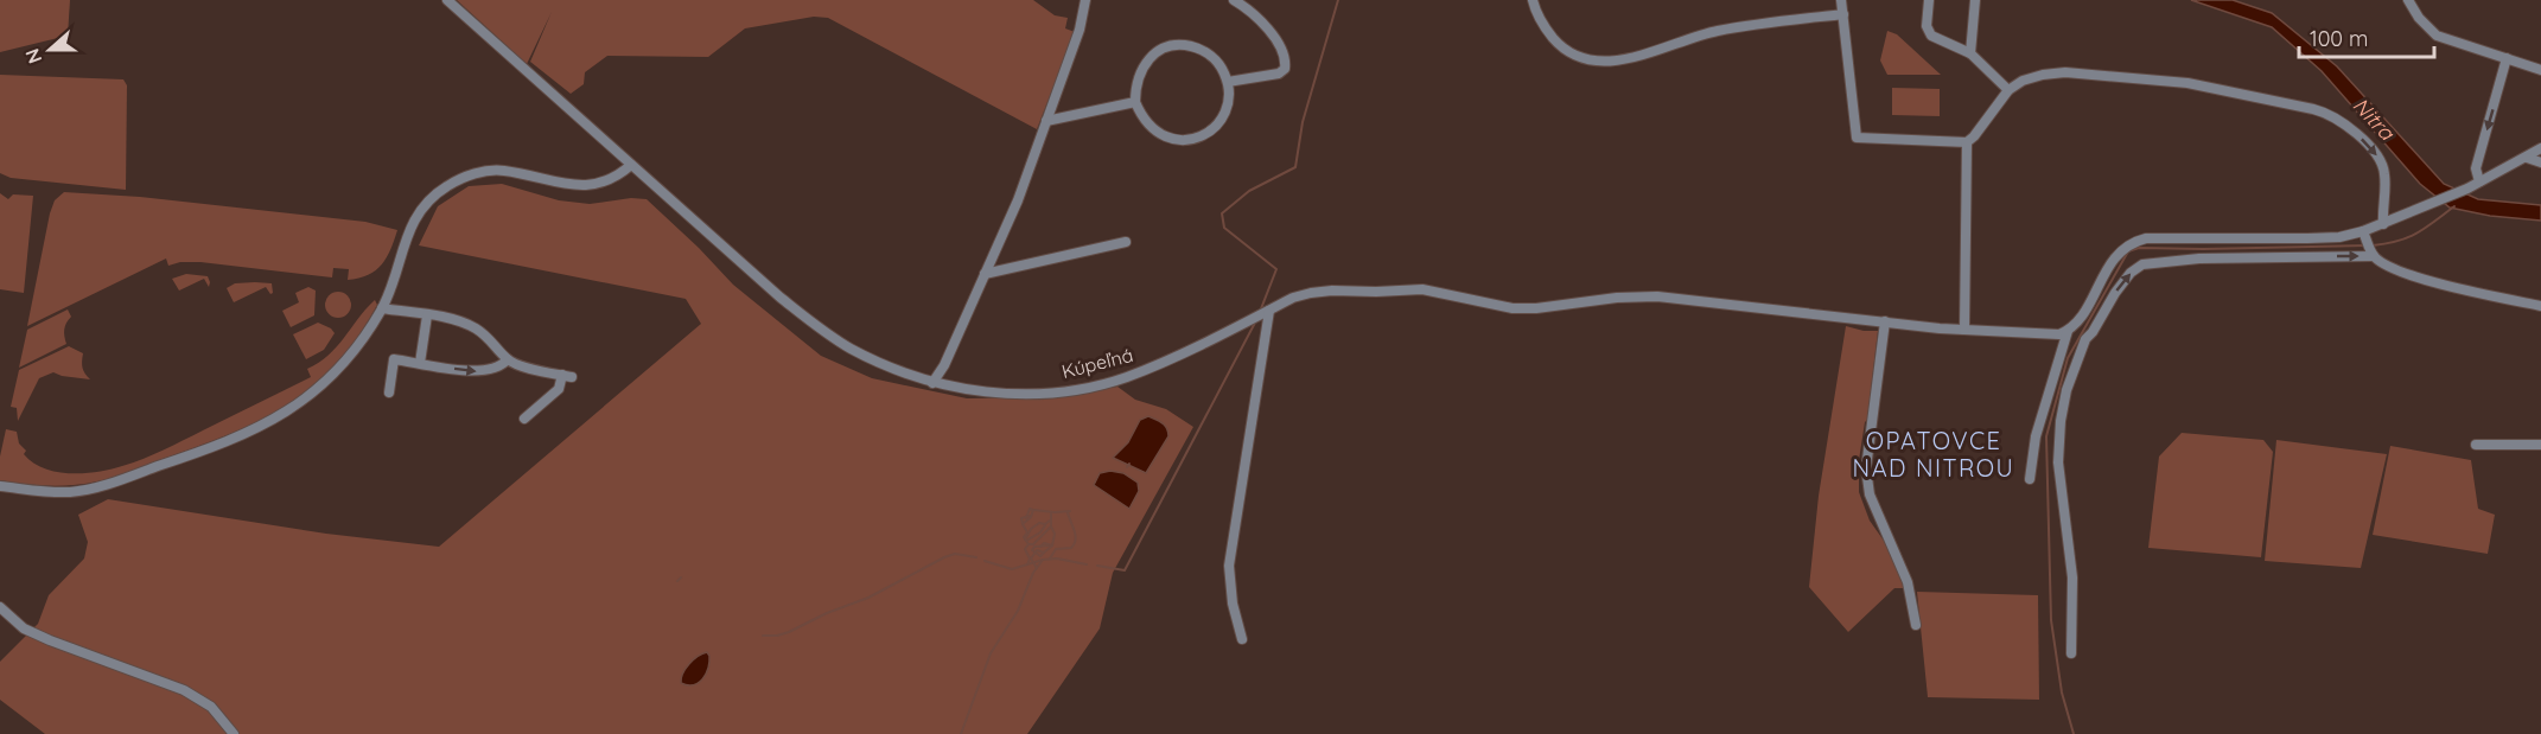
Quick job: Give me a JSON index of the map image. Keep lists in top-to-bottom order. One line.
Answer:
{"streets":{"street":["Kúpeľná"]},"districts":["OPATOVCE NAD NITROU"],"water":["Nitra"],"scale_bar":"100 m","north":"left"}
